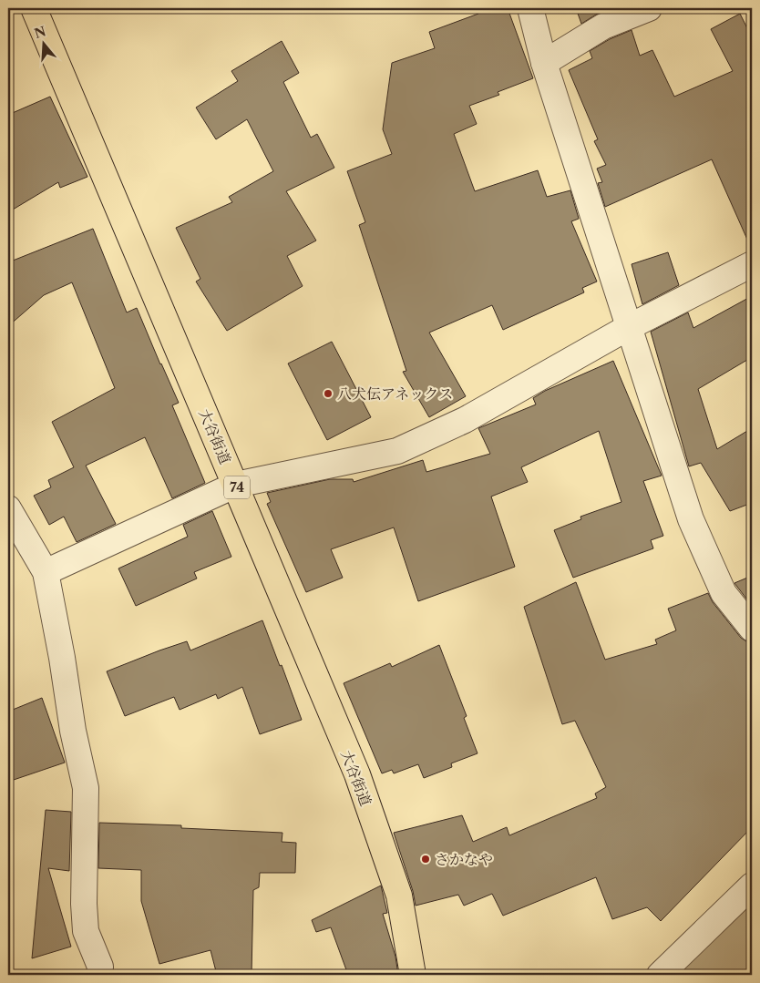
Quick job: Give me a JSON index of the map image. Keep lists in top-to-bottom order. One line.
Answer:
{"streets":{"main road":["大谷街道","74"]},"places":["八犬伝アネックス","さかなや"],"north":"top"}
